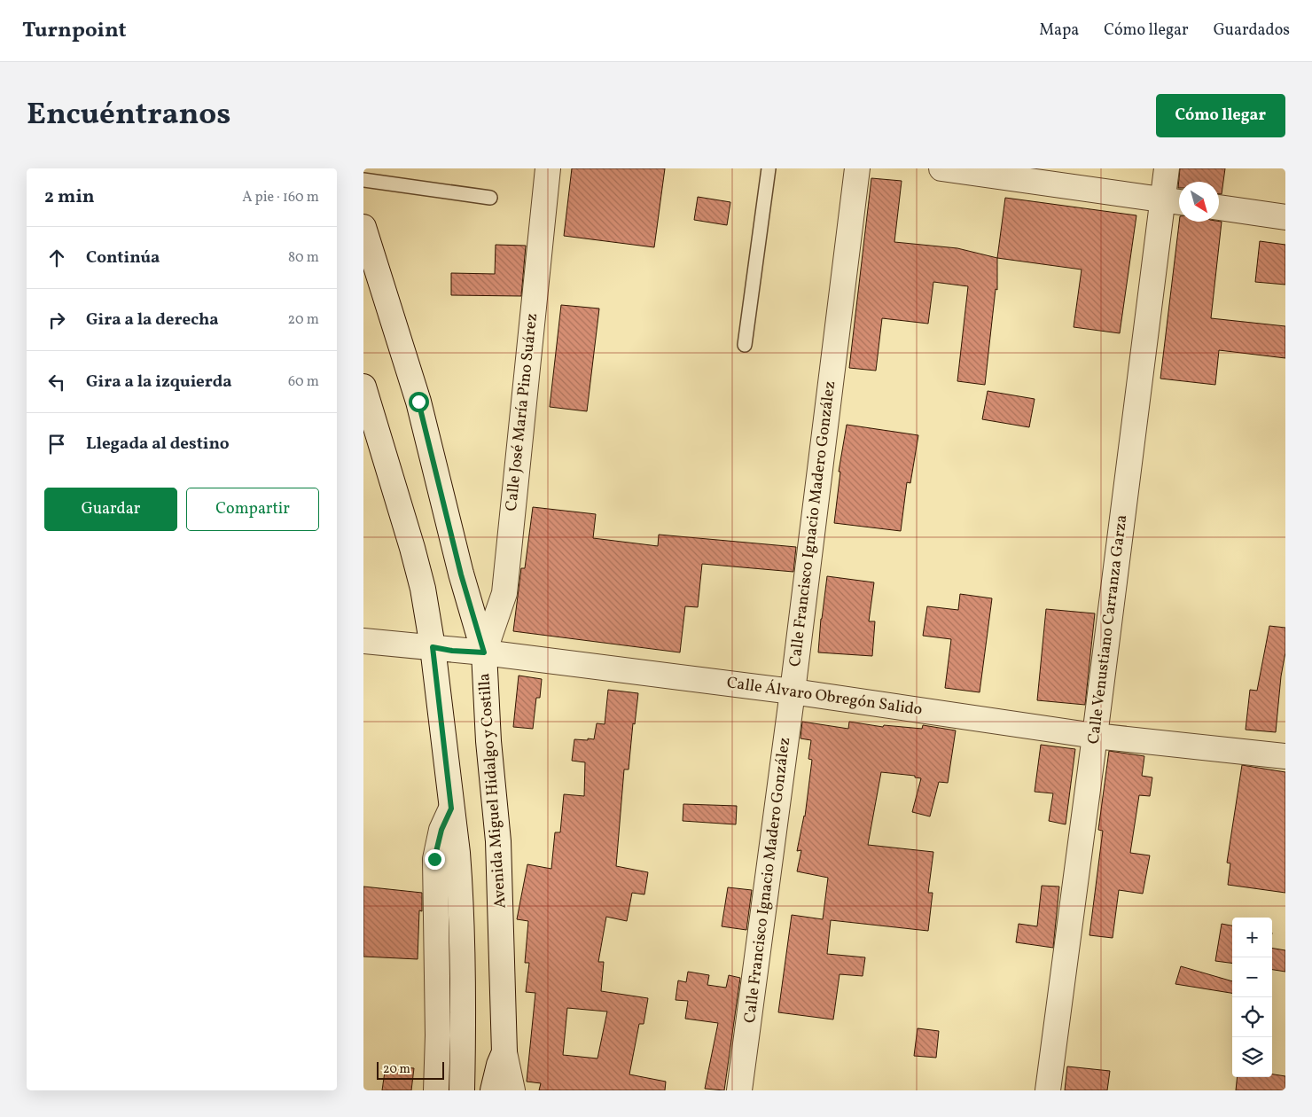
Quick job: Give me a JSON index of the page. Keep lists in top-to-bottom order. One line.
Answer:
{"streets":{"street":["Calle José María Pino Suárez","Calle Francisco Ignacio Madero González","Calle Venustiano Carranza Garza","Calle Álvaro Obregón Salido","Avenida Miguel Hidalgo y Costilla"]},"crossings":[["Calle José María Pino Suárez","Calle Álvaro Obregón Salido"],["Calle José María Pino Suárez","Avenida Miguel Hidalgo y Costilla"],["Calle Francisco Ignacio Madero González","Calle Álvaro Obregón Salido"],["Calle Venustiano Carranza Garza","Calle Álvaro Obregón Salido"],["Calle Álvaro Obregón Salido","Avenida Miguel Hidalgo y Costilla"]],"scale_bar":"20 m","north":"bottom right","page":{"header":"Turnpoint","nav":["Mapa","Cómo llegar","Guardados"],"title":"Encuéntranos","buttons":["Cómo llegar",["Guardar","Compartir"]],"heading":["2 min","A pie · 160 m"],"list":[["Continúa","80 m"],["Gira a la derecha","20 m"],["Gira a la izquierda","60 m"],"Llegada al destino"],"map_buttons":["+","−"],"scale":"20 m"}}
